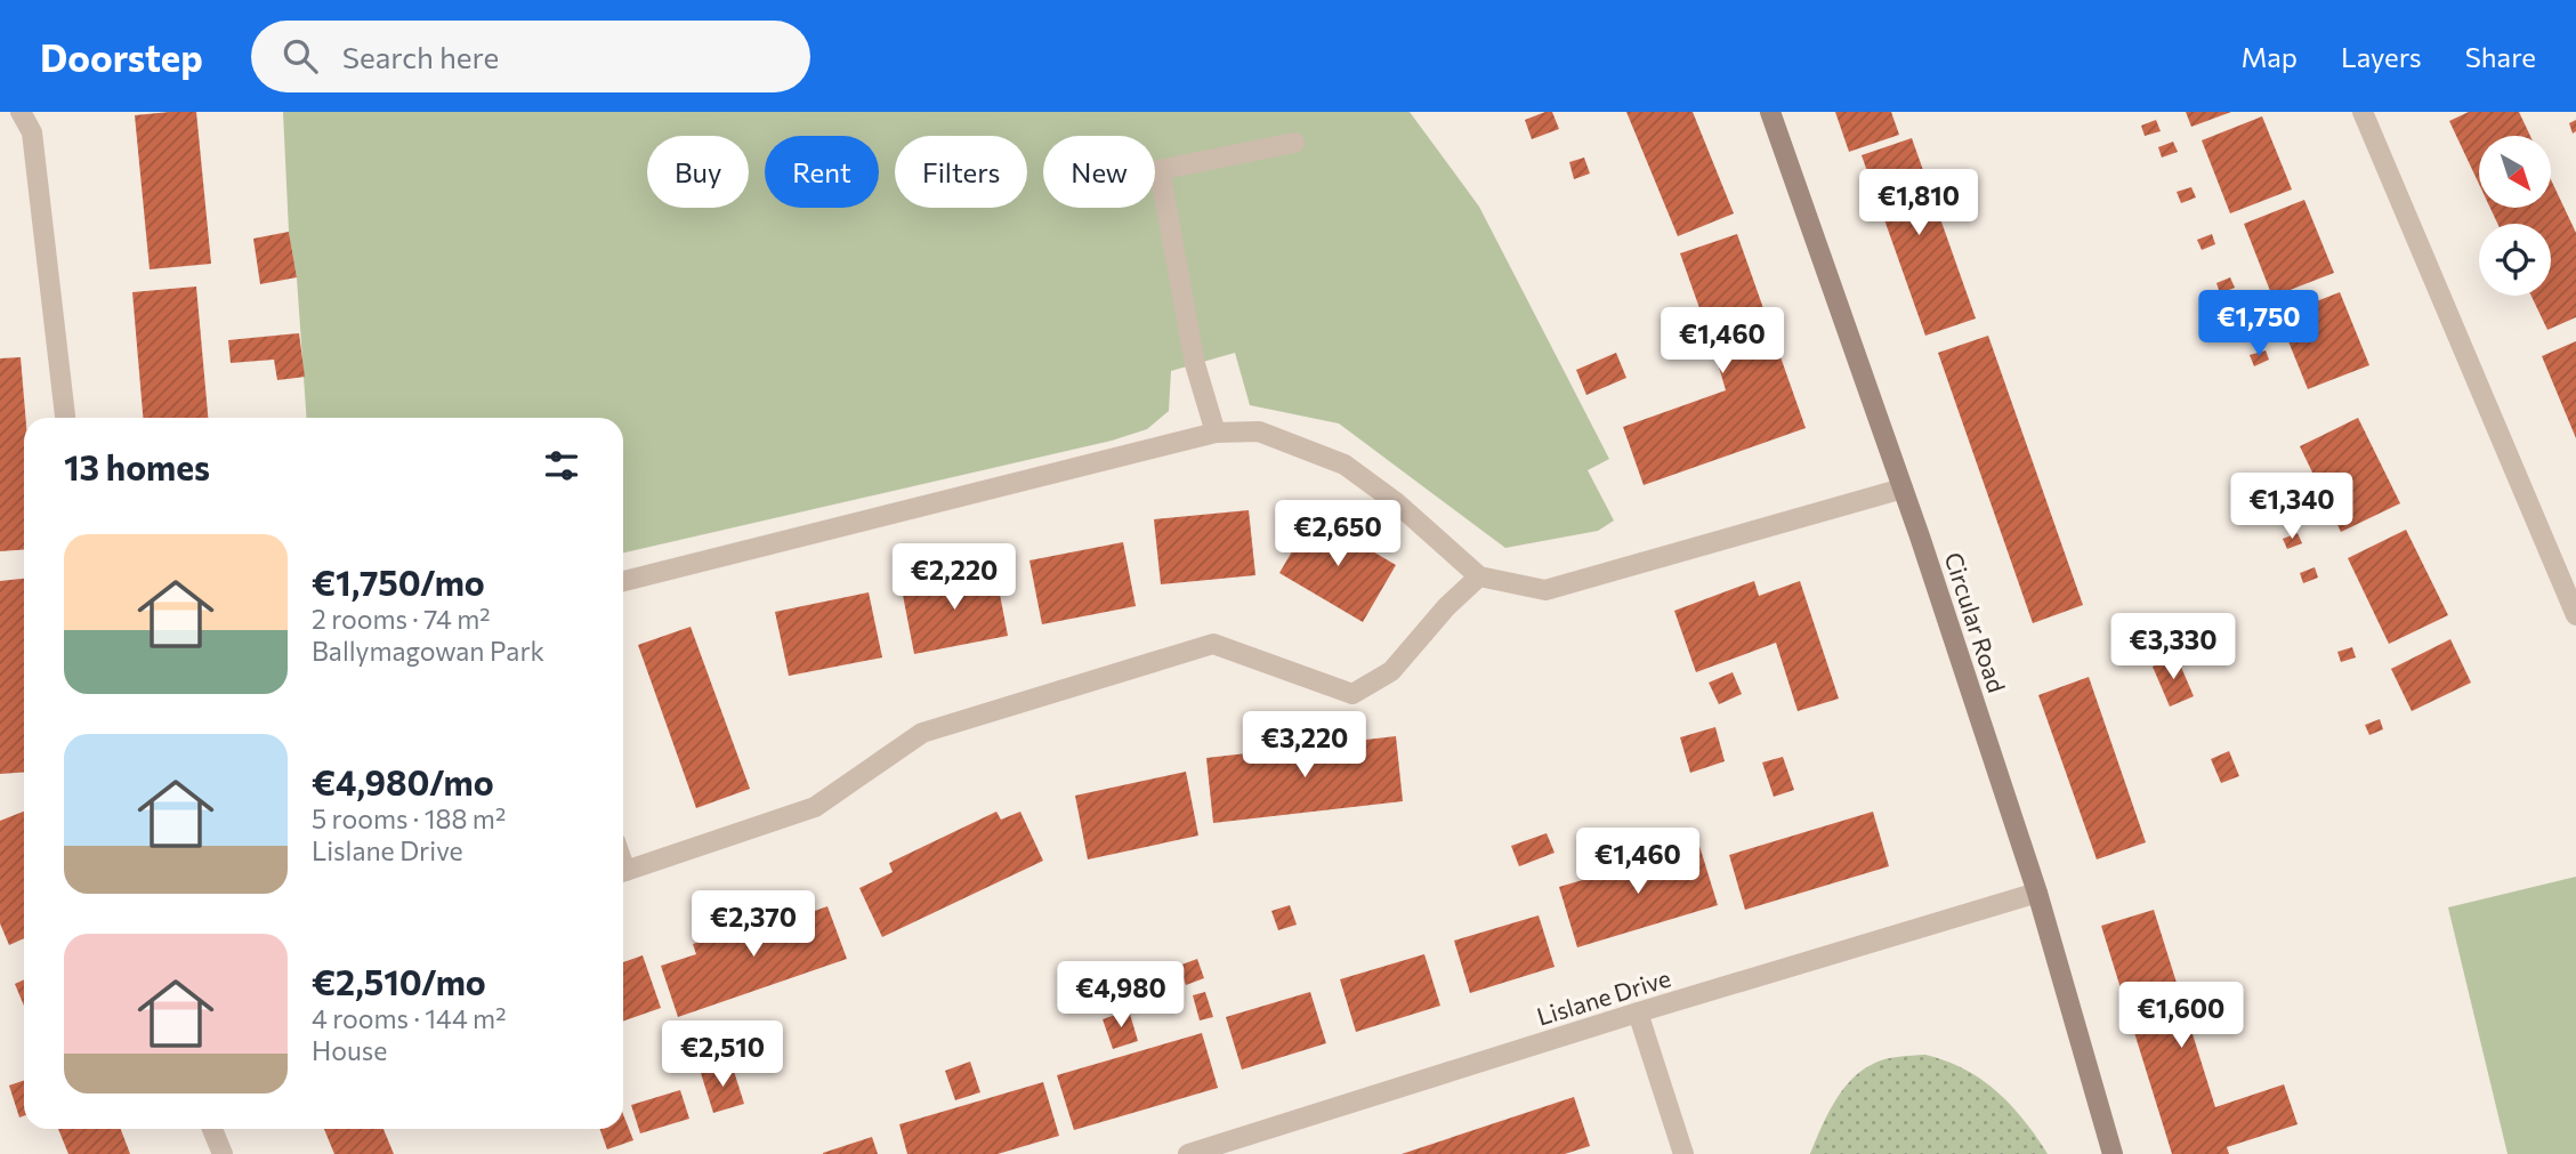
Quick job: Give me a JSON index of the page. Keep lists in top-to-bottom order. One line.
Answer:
{"streets":{"street":["Circular Road","Lislane Drive"]},"crossings":[["Circular Road","Lislane Drive"]],"north":"bottom right","page":{"header":"Doorstep","search":"Search here","nav":["Map","Layers","Share"],"chip":["Buy","Rent","Filters","New"],"price":["€1,810","€1,750","€1,460","€1,340","€2,650","€2,220","€3,330","€3,220","€1,460","€2,370","€4,980","€1,600","€2,510"],"heading":"13 homes","list":[{"name":"€1,750/mo","note":"2 rooms · 74 m² · Ballymagowan Park"},{"name":"€4,980/mo","note":"5 rooms · 188 m² · Lislane Drive"},{"name":"€2,510/mo","note":"4 rooms · 144 m² · House"}]}}
